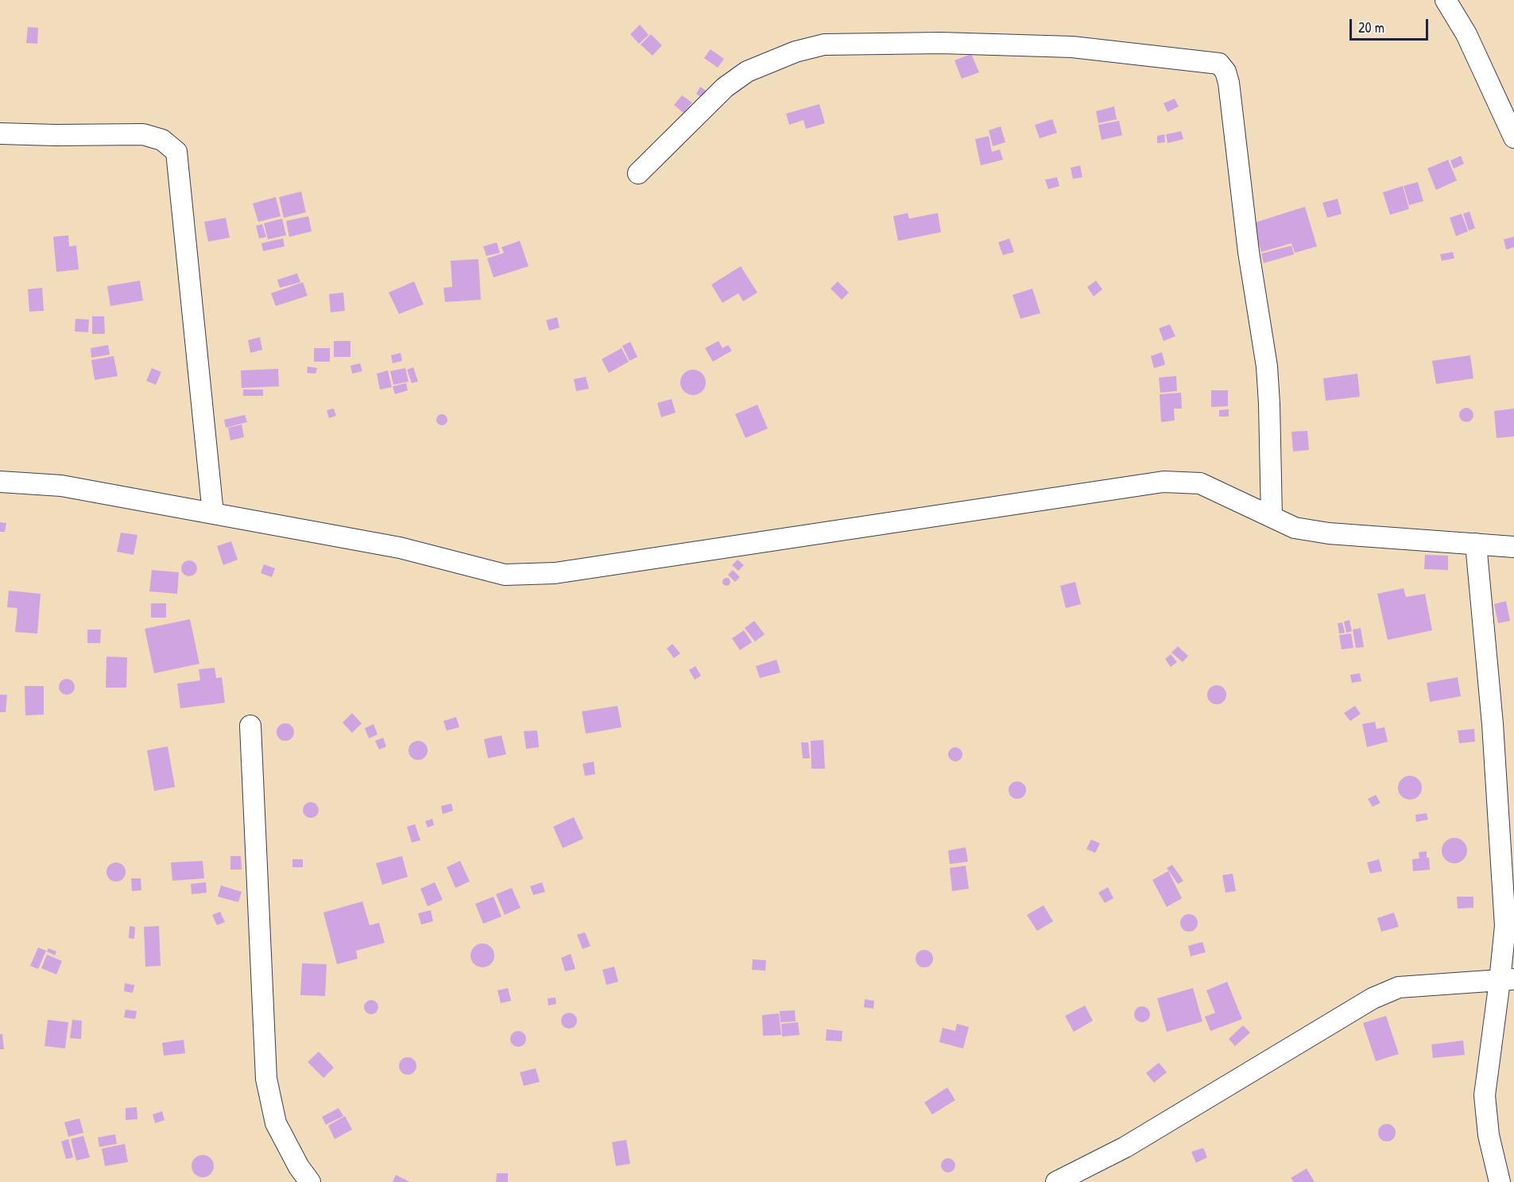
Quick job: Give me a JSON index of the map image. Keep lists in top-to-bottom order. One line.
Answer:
{"scale_bar":"20 m"}
